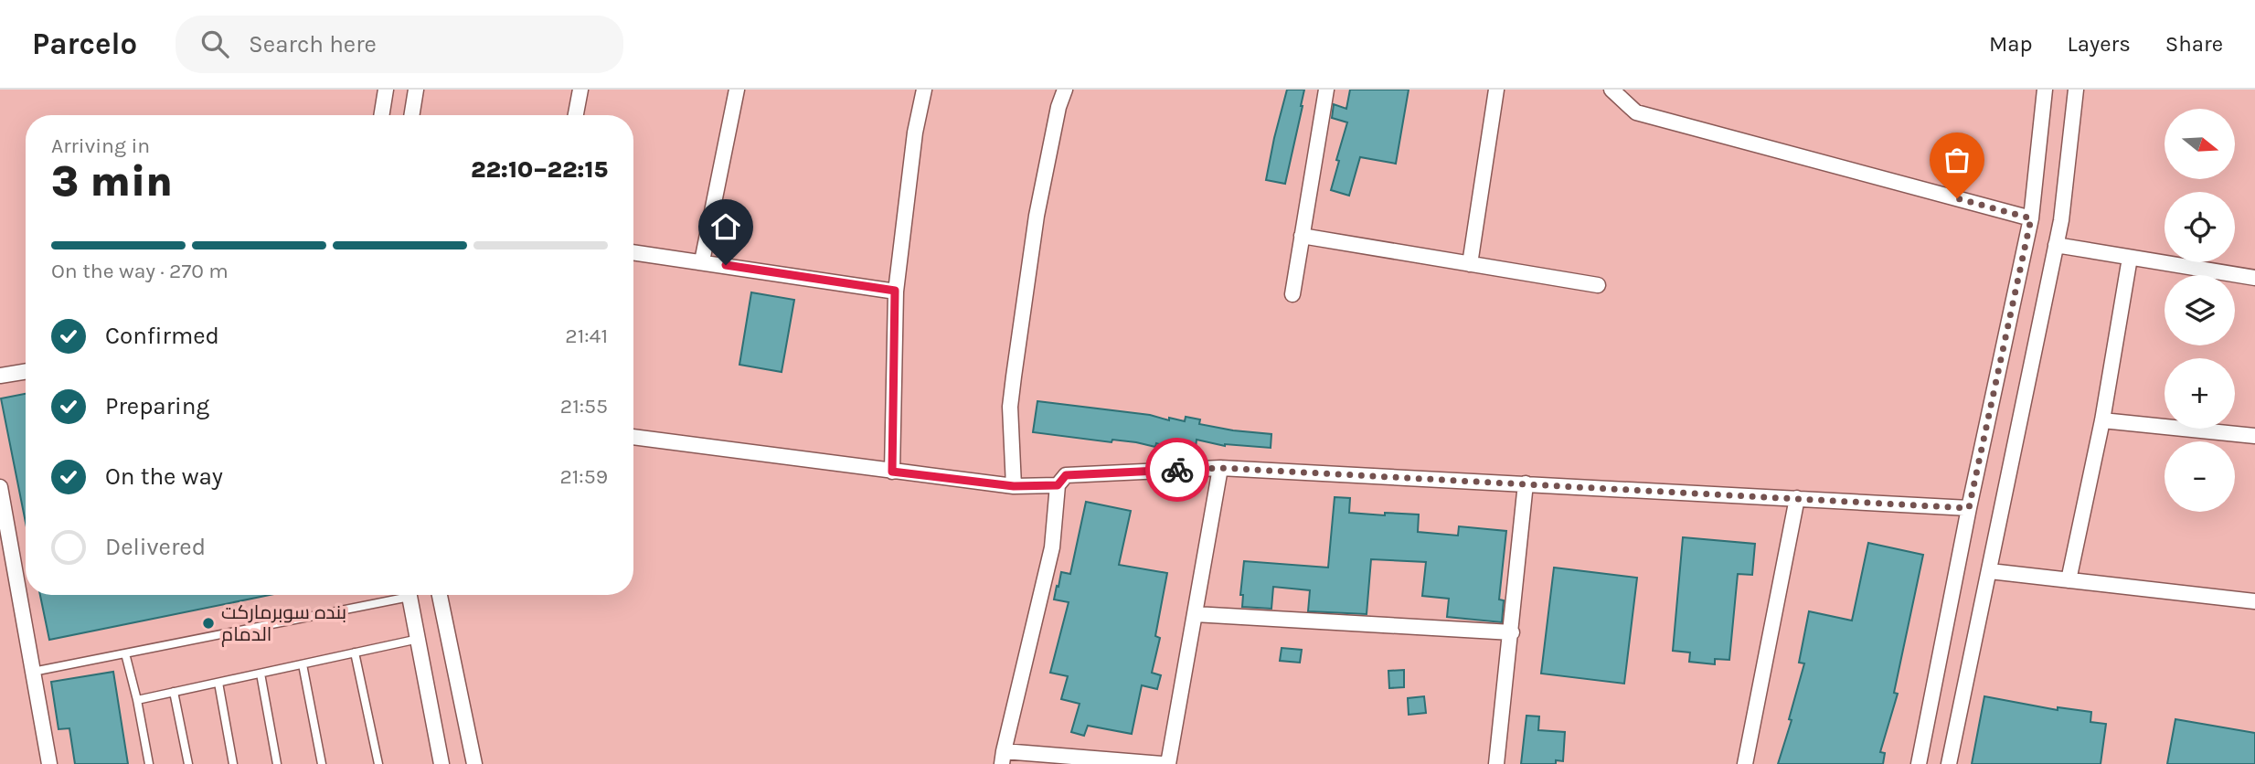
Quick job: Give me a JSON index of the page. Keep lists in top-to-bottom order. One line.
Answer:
{"places":["بنده سوبرماركت الدمام"],"north":"right","page":{"header":"Parcelo","search":"Search here","nav":["Map","Layers","Share"],"map_buttons":["+","−"],"heading":["3 min","Arriving in","22:10–22:15"],"bar":"On the way · 270 m","list":[["Confirmed","21:41"],["Preparing","21:55"],["On the way","21:59"],"Delivered"]}}
